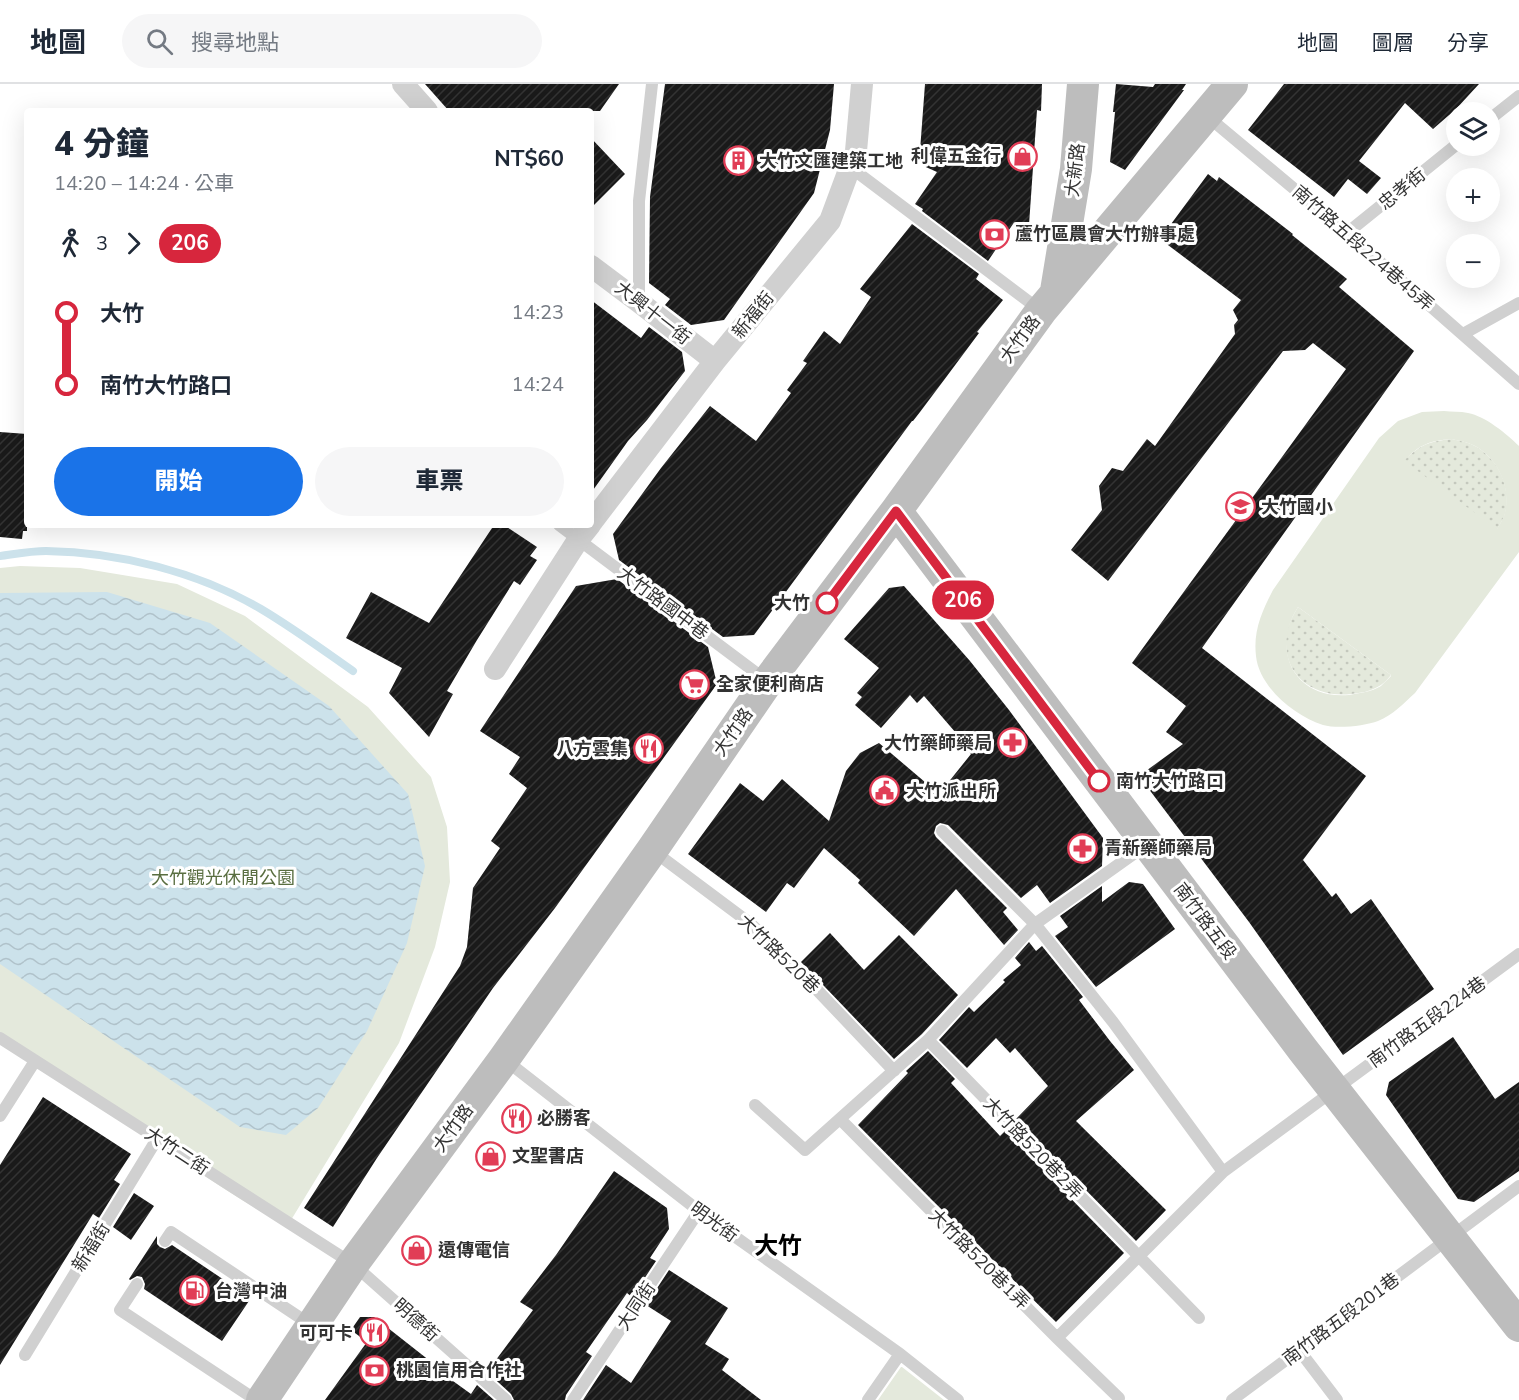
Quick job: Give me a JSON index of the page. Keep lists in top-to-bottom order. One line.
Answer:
{"streets":{"main road":["大新路","大竹路","南竹路五段"],"street":["大興十一街","新福街"],"lane":["忠孝街","南竹路五段224巷45弄","大竹路國中巷","大竹路520巷","南竹路五段224巷","大竹路520巷2弄","大竹二街","明光街","大竹路520巷1弄","大同街","南竹路五段201巷","明德街"]},"crossings":[["大新路","大竹路"],["忠孝街","南竹路五段224巷45弄"],["南竹路五段224巷45弄","大竹路"],["大興十一街","新福街"],["新福街","大竹路國中巷"],["新福街","大竹二街"],["大竹路","大竹路國中巷"],["大竹路","南竹路五段"],["大竹路","大竹路520巷"],["大竹路","大竹二街"],["大竹路","明光街"],["大竹路","明德街"],["南竹路五段","南竹路五段224巷"],["南竹路五段","南竹路五段201巷"],["大竹二街","明德街"],["明光街","大同街"]],"districts":["大竹"],"parks":["大竹觀光休閒公園"],"places":{"shop":["利偉五金行","文聖書店","遠傳電信"],"building":["大竹文匯建築工地"],"bank":["蘆竹區農會大竹辦事處","桃園信用合作社"],"school or university":["大竹國小"],"other":["大竹","南竹大竹路口"],"supermarket":["全家便利商店"],"pharmacy":["大竹藥師藥局","青新藥師藥局"],"restaurant":["八方雲集","必勝客","可可卡"],"public building":["大竹派出所"],"fuel station":["台灣中油"]},"lines":["bus line 206"],"page":{"header":"地圖","search":"搜尋地點","nav":["地圖","圖層","分享"],"on_map":"206","map_buttons":["+","−"],"heading":["4 分鐘","14:20 – 14:24 · 公車","NT$60"],"legs":["3","206"],"list":[{"name":"大竹","value":"14:23"},{"name":"南竹大竹路口","value":"14:24"}],"buttons":["開始","車票"]}}
